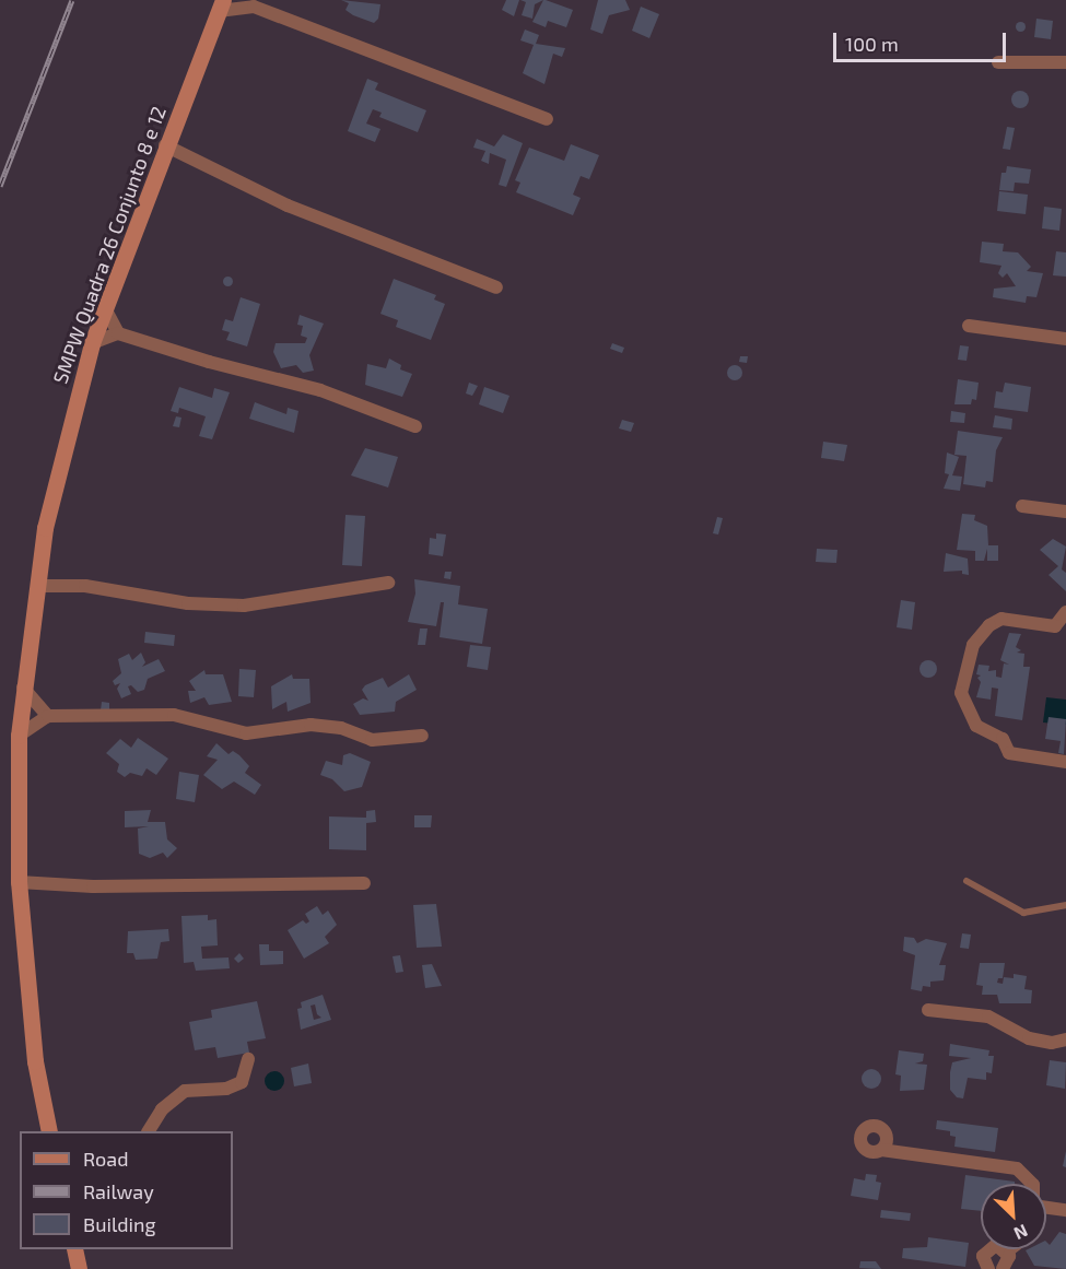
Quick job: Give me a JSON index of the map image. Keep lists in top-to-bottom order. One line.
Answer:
{"streets":{"street":["SMPW Quadra 26 Conjunto 8 e 12"]},"legend":["Road","Railway","Building"],"scale_bar":"100 m","north":"bottom right"}
